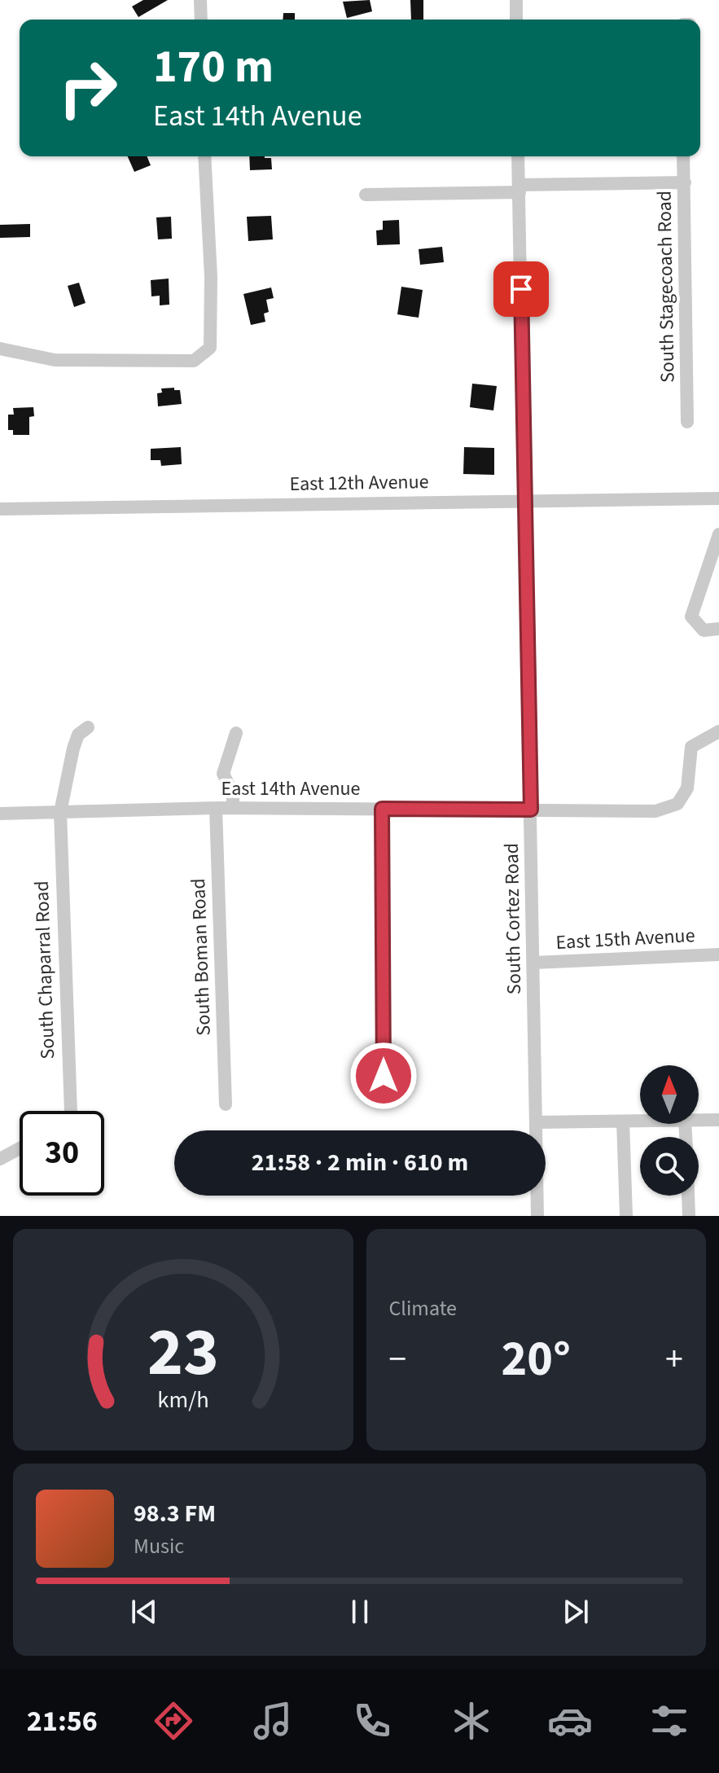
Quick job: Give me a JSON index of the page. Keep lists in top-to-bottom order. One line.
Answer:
{"streets":{"street":["South Stagecoach Road","East 12th Avenue","East 14th Avenue","South Cortez Road","East 15th Avenue","South Boman Road","South Chaparral Road"]},"crossings":[["East 12th Avenue","South Cortez Road"],["East 14th Avenue","South Cortez Road"],["East 14th Avenue","South Boman Road"],["East 14th Avenue","South Chaparral Road"],["South Cortez Road","East 15th Avenue"]],"north":"top","page":{"turn":["170 m","East 14th Avenue"],"limit":"30","trip":"21:58 · 2 min · 610 m","tile":"Climate","heat":["−","20°","+"],"song":["98.3 FM","Music"],"tabs":"21:56","gauge":["23","km/h"]}}
